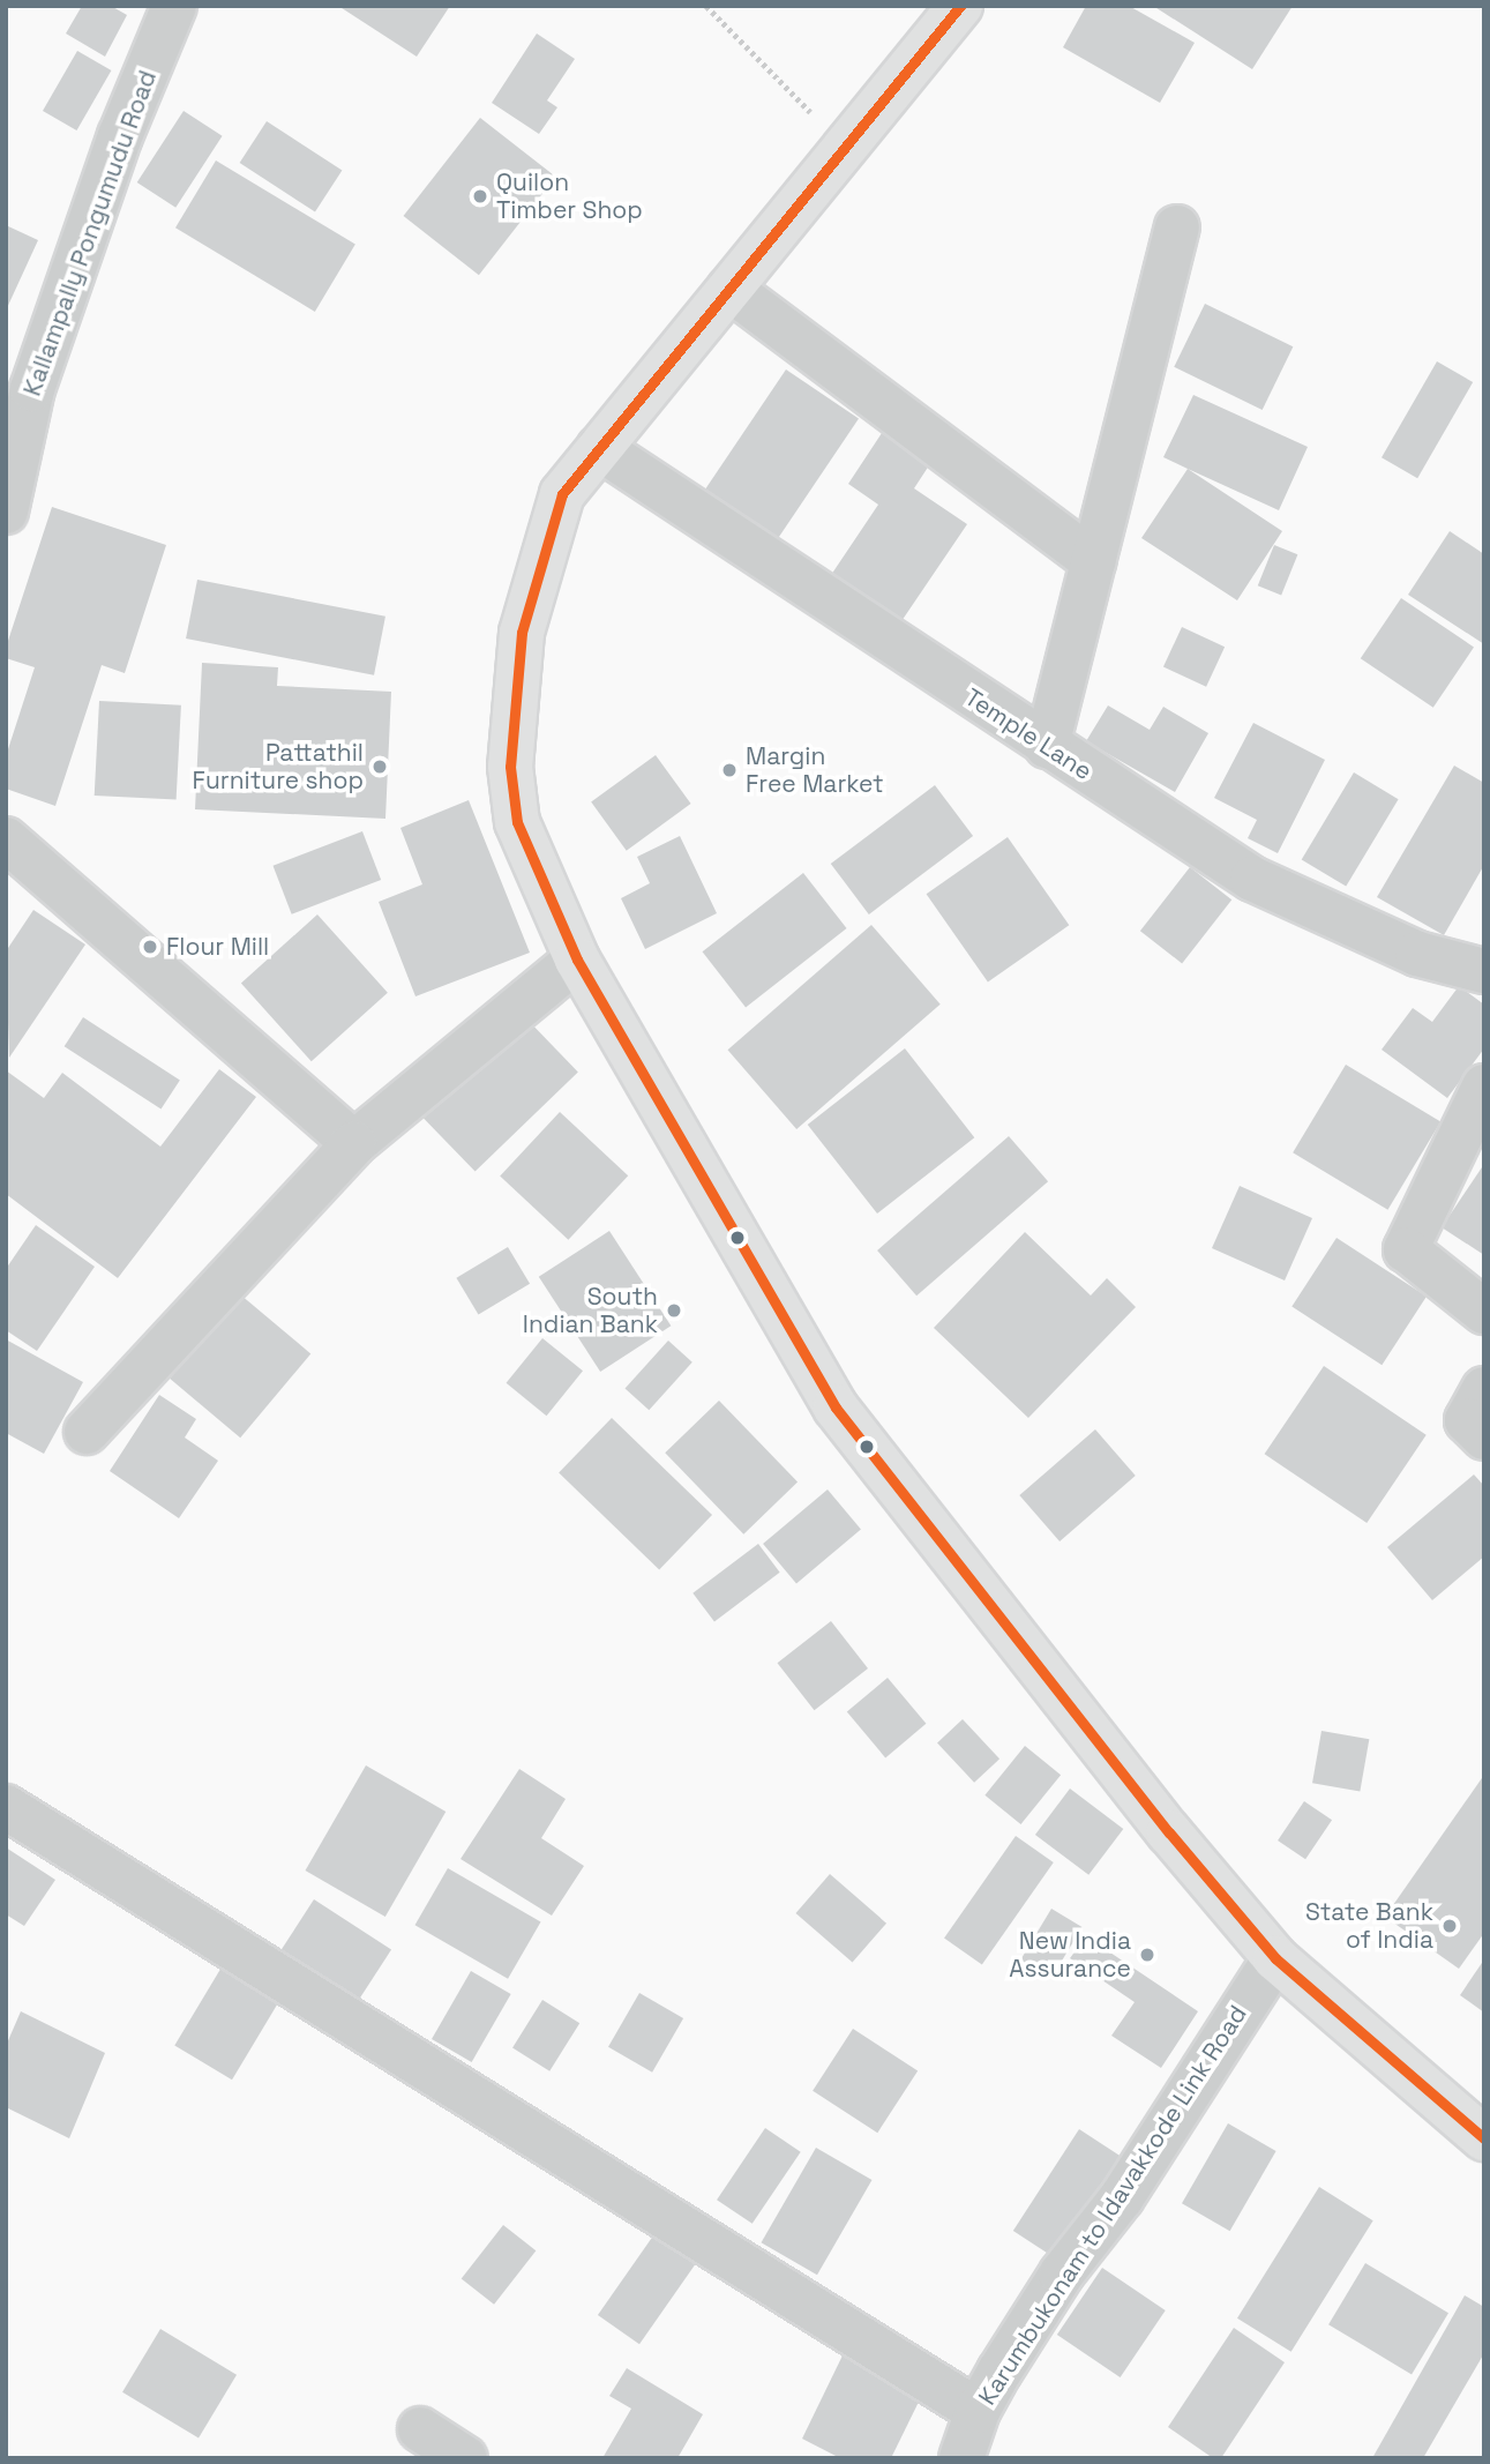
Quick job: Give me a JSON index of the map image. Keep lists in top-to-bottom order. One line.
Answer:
{"streets":{"street":["Kallampally Pongumudu Road","Temple Lane","Karumbukonam to Idavakkode Link Road"]},"places":["Quilon Timber Shop","Pattathil Furniture shop","Margin Free Market","Flour Mill","South Indian Bank","State Bank of India","New India Assurance"]}
